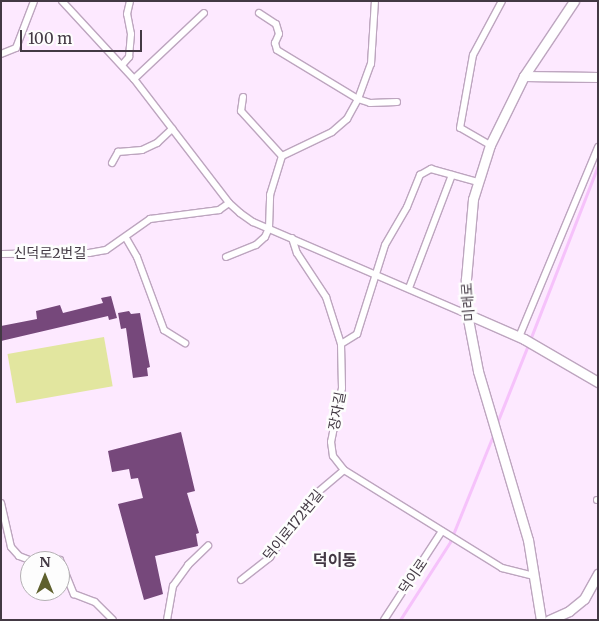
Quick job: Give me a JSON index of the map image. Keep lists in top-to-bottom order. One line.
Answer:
{"streets":{"street":["신덕로2번길","미래로","장자길","덕이로172번길","덕이로"]},"crossings":[["미래로","장자길"],["장자길","덕이로172번길"],["장자길","덕이로"]],"districts":["덕이동"],"scale_bar":"100 m","north":"top"}
